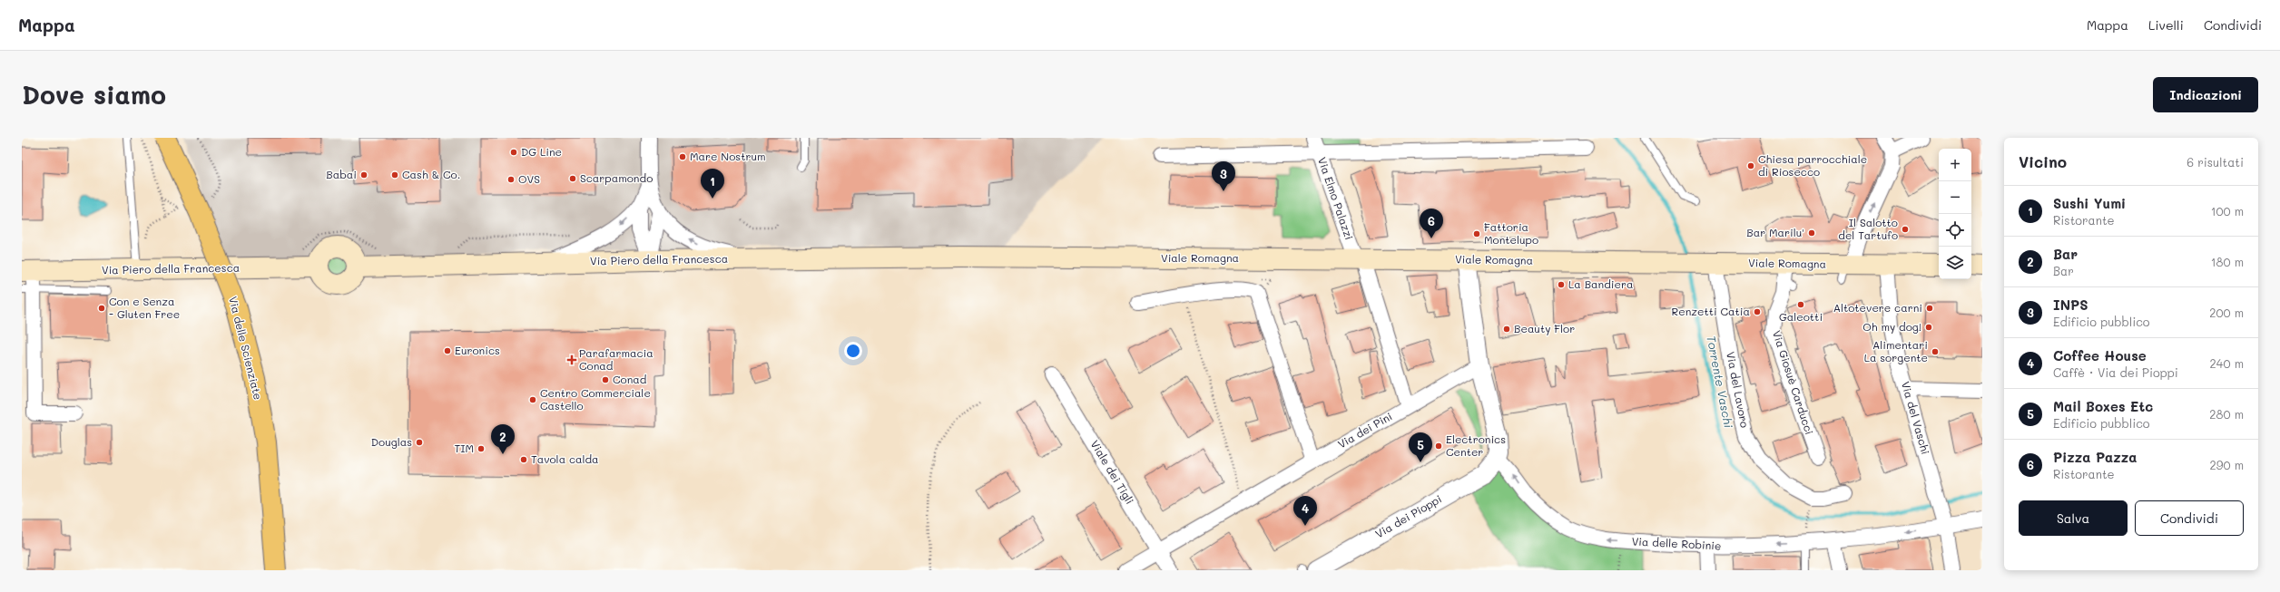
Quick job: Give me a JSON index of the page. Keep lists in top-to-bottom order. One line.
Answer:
{"streets":{"main road":["Viale Romagna","Via Piero della Francesca","Via delle Scienziate"],"street":["Via Elmo Palazzi","Via Giosuè Carducci","Via del Lavoro","Via del Vaschi","Via dei Pini","Viale dei Tigli","Via dei Pioppi","Via delle Robinie"]},"crossings":[["Via Elmo Palazzi","Viale Romagna"],["Via Elmo Palazzi","Via dei Pini"],["Viale Romagna","Via Piero della Francesca"],["Viale Romagna","Via Giosuè Carducci"],["Viale Romagna","Via del Lavoro"],["Viale Romagna","Via del Vaschi"],["Via del Vaschi","Via delle Robinie"],["Via dei Pini","Viale dei Tigli"],["Via dei Pioppi","Via delle Robinie"]],"one_way":["Via delle Robinie"],"water":["Torrente Vaschi"],"places":{"other":["DG Line","Mare Nostrum","Chiesa parrocchiale di Riosecco","Babai","Cash & Co.","Scarpamondo","OVS","Il Salotto del Tartufo","Bar Marilu'","Fattoria Montelupo","La Bandiera","Galeotti","Con e Senza - Gluten Free","Altotevere carni","Renzetti Catia","Oh my dog!","Beauty Flor","Euronics","Alimentari La sorgente","Conad","Centro Commerciale Castello","Douglas","Electronics Center","TIM","Tavola calda"],"health":["Parafarmacia Conad"]},"page":{"header":"Mappa","nav":["Mappa","Livelli","Condividi"],"buttons":["Indicazioni",["Salva","Condividi"]],"title":"Dove siamo","heading":["Vicino","6 risultati"],"map_buttons":["+","−"],"pins":["3","1","6","2","5","4"],"list":[{"mark":"1","name":"Sushi Yumi","note":"Ristorante","value":"100 m"},{"mark":"2","name":"Bar","note":"Bar","value":"180 m"},{"mark":"3","name":"INPS","note":"Edificio pubblico","value":"200 m"},{"mark":"4","name":"Coffee House","note":"Caffè · Via dei Pioppi","value":"240 m"},{"mark":"5","name":"Mail Boxes Etc","note":"Edificio pubblico","value":"280 m"},{"mark":"6","name":"Pizza Pazza","note":"Ristorante","value":"290 m"}]}}
